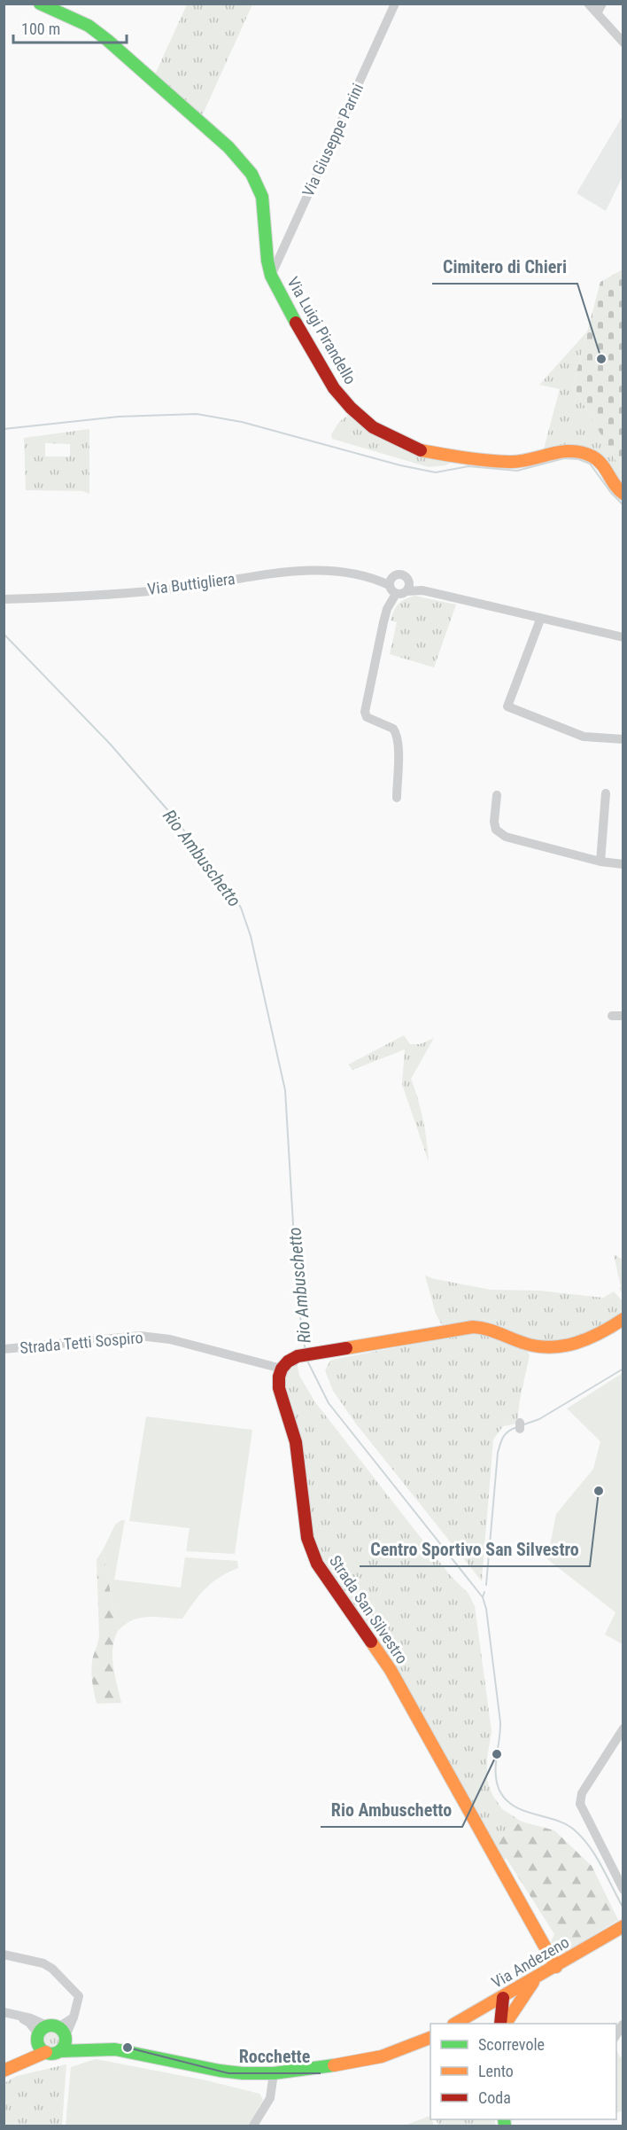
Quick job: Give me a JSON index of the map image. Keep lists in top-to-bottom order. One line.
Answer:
{"streets":{"street":["Via Giuseppe Parini","Via Luigi Pirandello","Via Buttigliera","Strada Tetti Sospiro","Strada San Silvestro","Via Andezeno"]},"crossings":[["Via Giuseppe Parini","Via Luigi Pirandello"],["Strada Tetti Sospiro","Strada San Silvestro"],["Strada San Silvestro","Via Andezeno"]],"water":["Rio Ambuschetto"],"places":["Cimitero di Chieri","Centro Sportivo San Silvestro","Rio Ambuschetto","Rocchette"],"legend":["Scorrevole","Lento","Coda"],"scale_bar":"100 m"}
